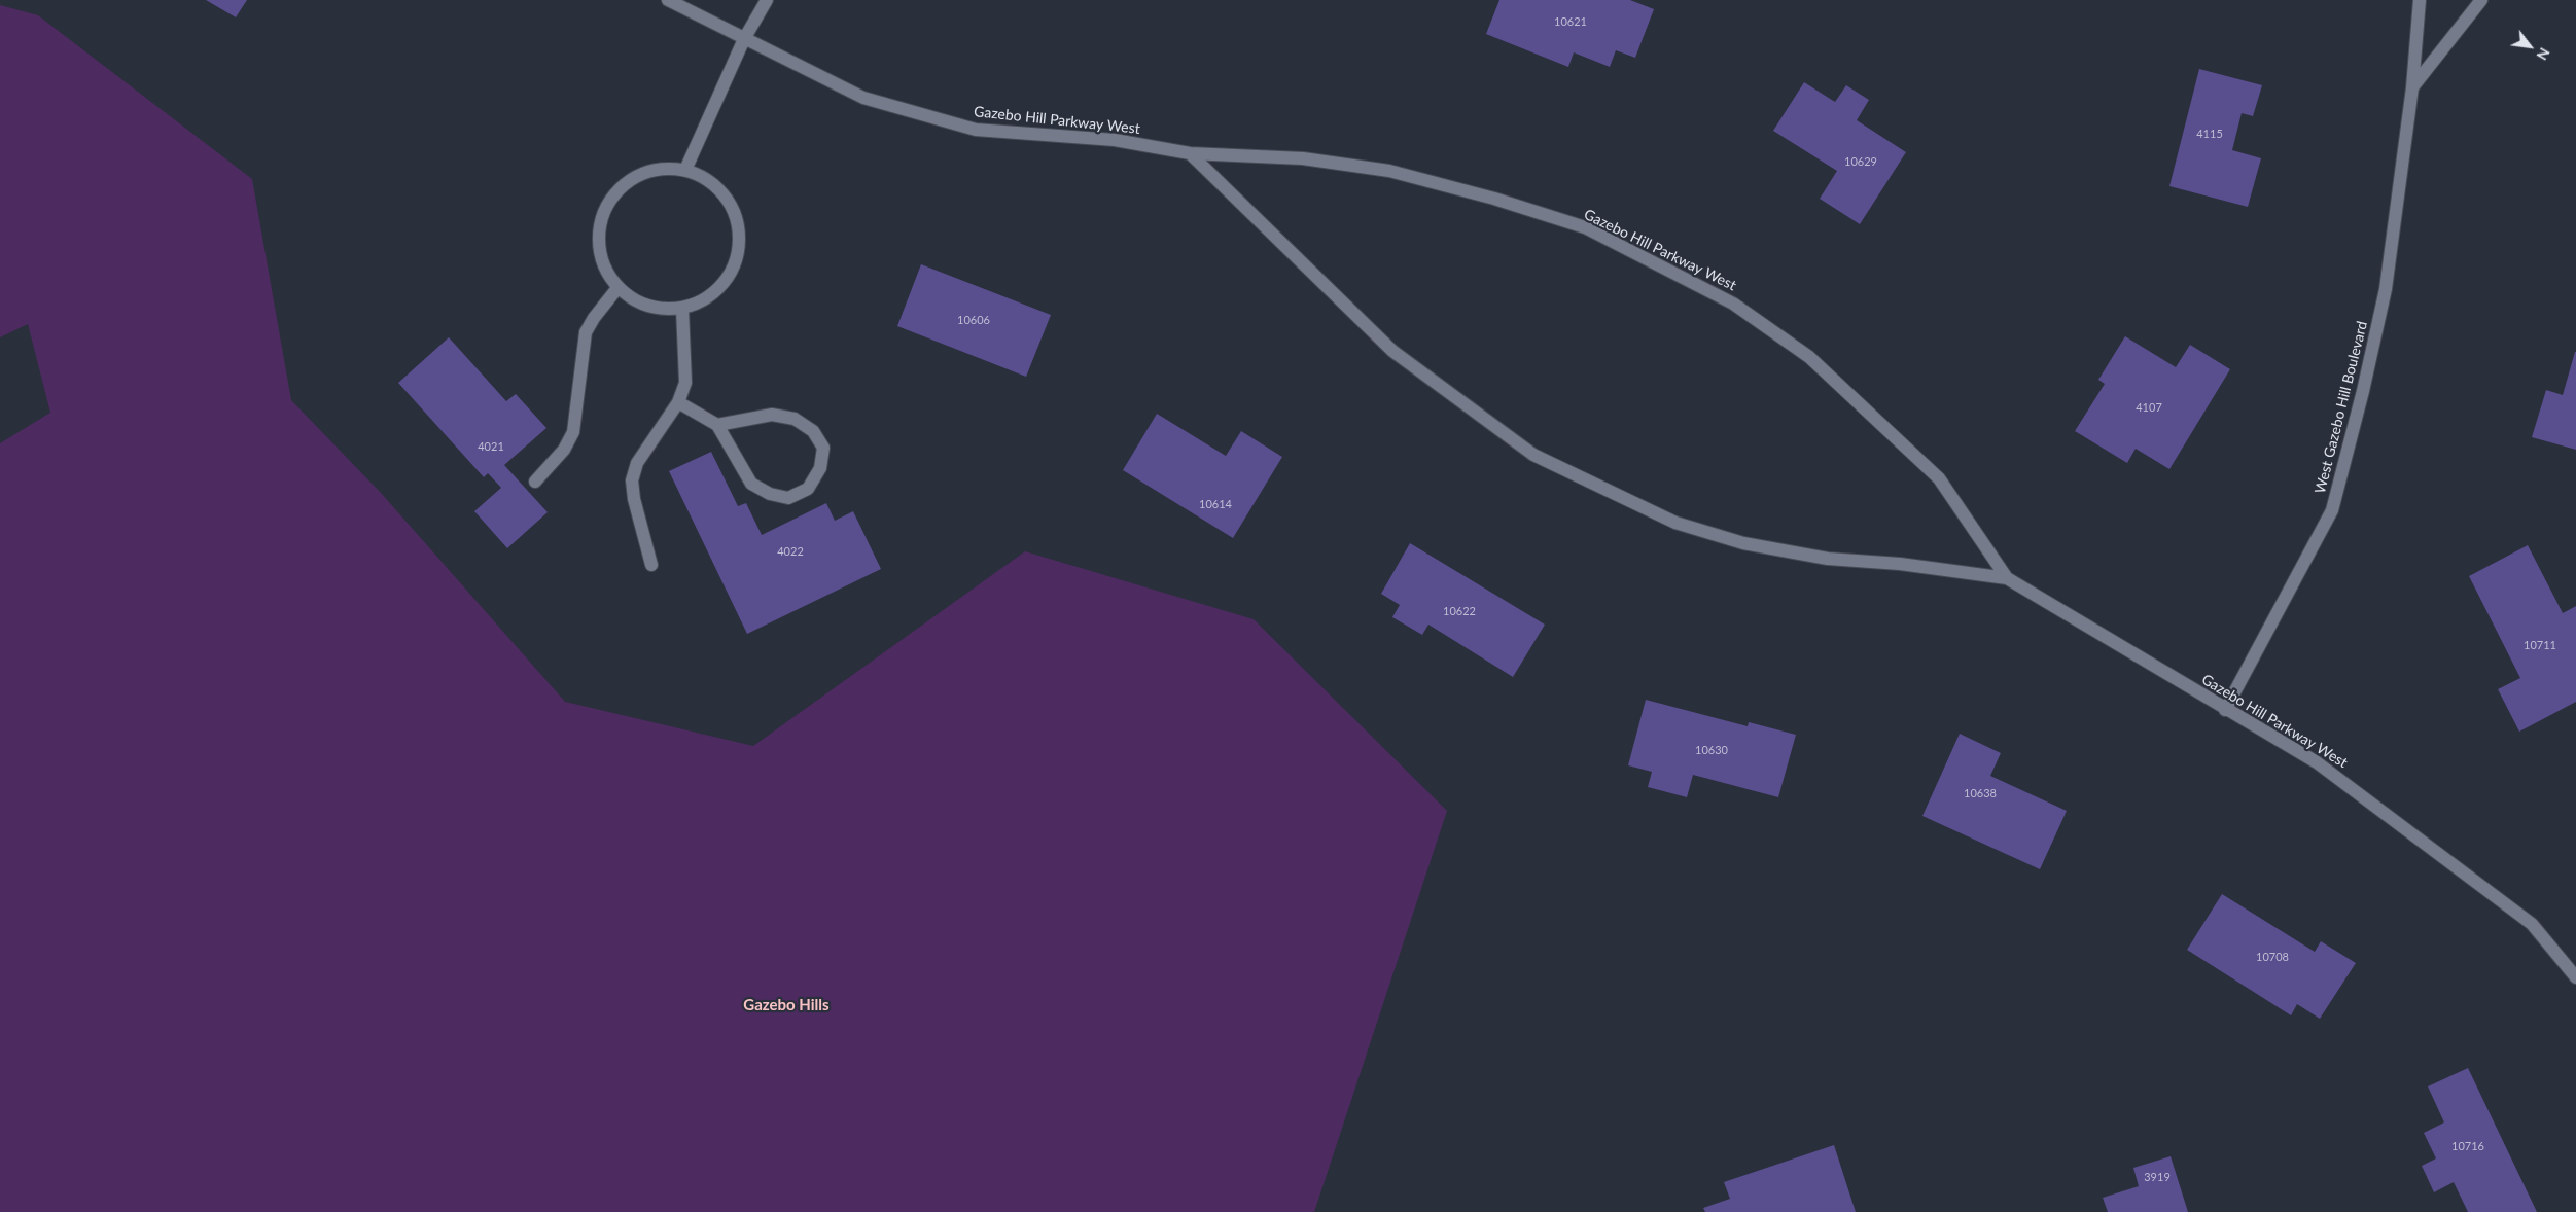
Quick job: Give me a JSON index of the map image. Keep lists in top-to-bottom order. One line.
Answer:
{"streets":{"street":["Gazebo Hill Parkway West","West Gazebo Hill Boulevard"]},"crossings":[["Gazebo Hill Parkway West","West Gazebo Hill Boulevard"]],"districts":["Gazebo Hills"],"house_numbers":["10621","4115","10629","10606","4107","4021","10614","4022","10622","10711","10630","10638","10708","10716","3919"],"north":"bottom right"}
